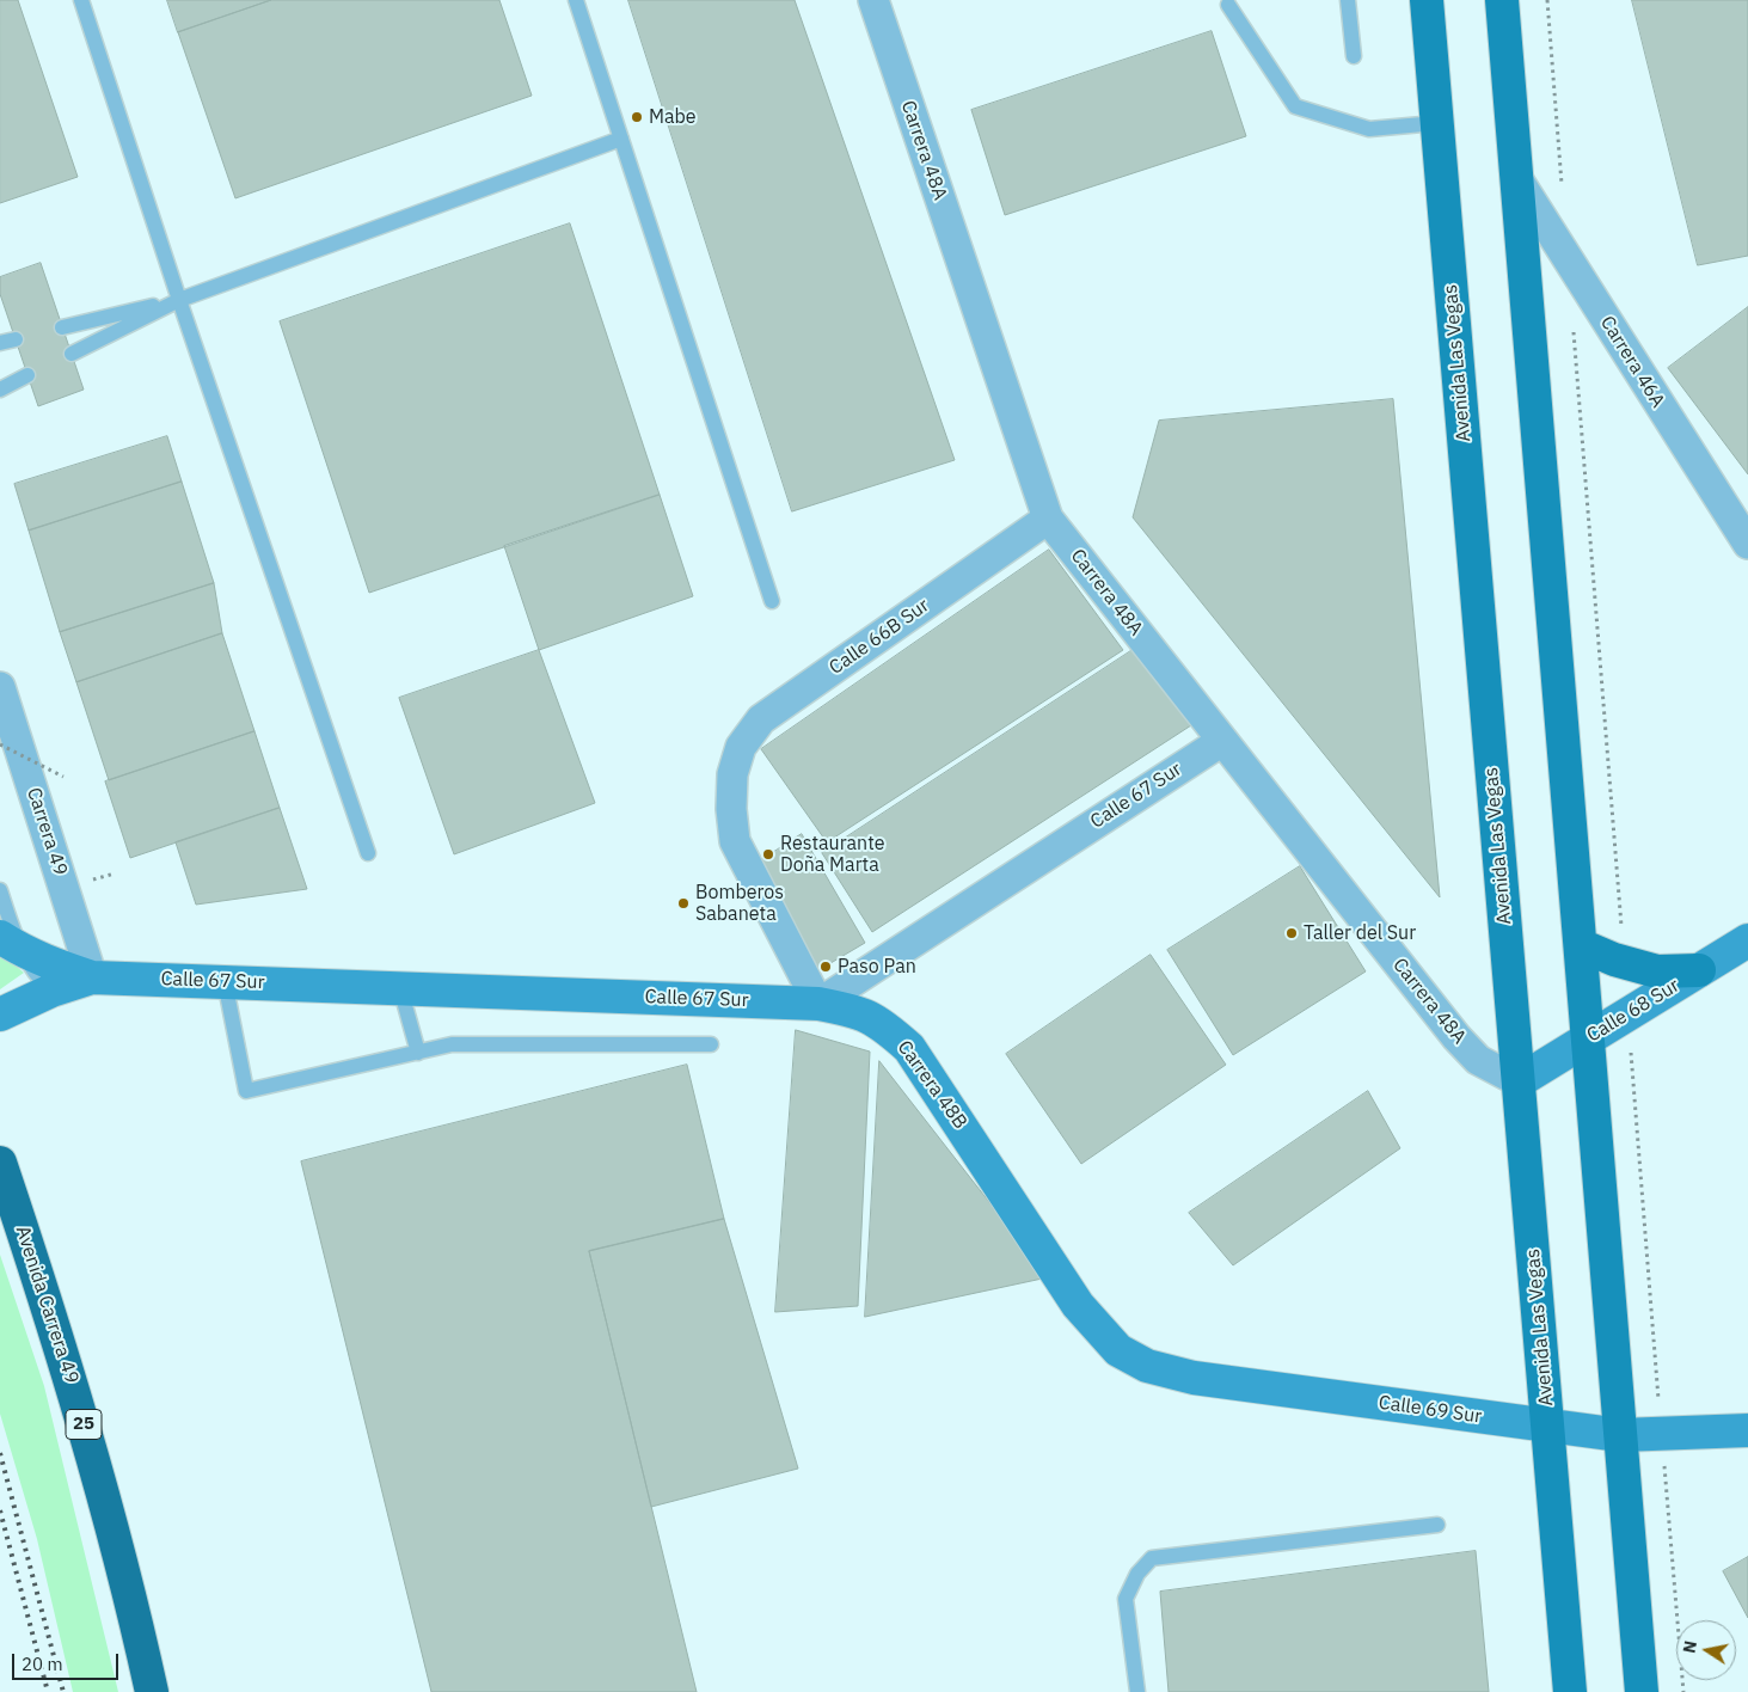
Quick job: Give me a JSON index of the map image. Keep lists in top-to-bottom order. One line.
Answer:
{"streets":{"highway":["Avenida Carrera 49","25"],"main road":["Avenida Las Vegas"],"street":["Carrera 48A","Carrera 46A","Calle 66B Sur","Calle 67 Sur","Carrera 49","Calle 68 Sur","Carrera 48B","Calle 69 Sur"]},"crossings":[["Carrera 48A","Avenida Las Vegas"],["Carrera 48A","Calle 66B Sur"],["Carrera 48A","Calle 67 Sur"],["Carrera 48A","Calle 68 Sur"],["Avenida Las Vegas","Calle 68 Sur"],["Avenida Las Vegas","Calle 69 Sur"],["Calle 66B Sur","Calle 67 Sur"],["Calle 66B Sur","Carrera 48B"],["Calle 67 Sur","Carrera 49"],["Calle 67 Sur","Carrera 48B"],["Carrera 48B","Calle 69 Sur"]],"places":["Mabe","Restaurante Doña Marta","Bomberos Sabaneta","Taller del Sur","Paso Pan"],"scale_bar":"20 m","north":"left"}
